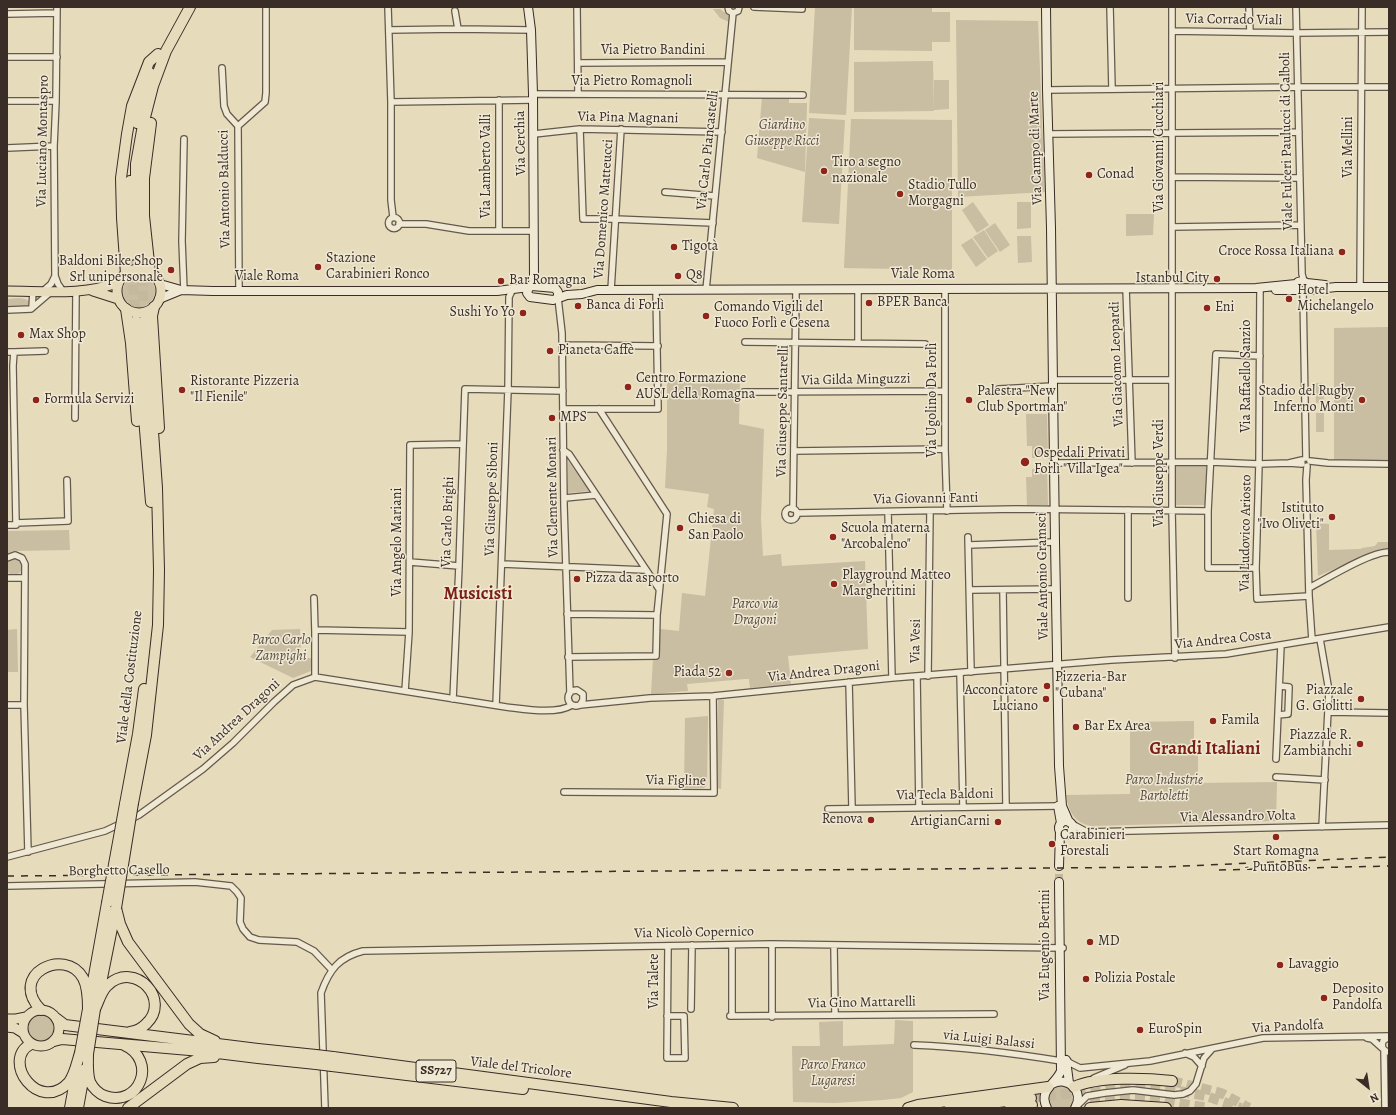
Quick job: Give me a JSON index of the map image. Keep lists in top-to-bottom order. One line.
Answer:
{"streets":{"highway":["Viale della Costituzione","Viale del Tricolore","SS727"],"main road":["Via Cerchia","Via Campo di Marte","Viale Roma","Viale Antonio Gramsci","Via Eugenio Bertini"],"street":["Via Corrado Viali","Via Pietro Bandini","Via Pietro Romagnoli","Via Pina Magnani","Via Luciano Montaspro","Viale Fulceri Paulucci di Calboli","Via Giovanni Cucchiari","Via Mellini","Via Carlo Piancastelli","Via Lamberto Valli","Via Antonio Balducci","Via Domenico Matteucci","Via Giacomo Leopardi","Via Raffaello Sanzio","Via Gilda Minguzzi","Via Ugolino Da Forlì","Via Giuseppe Santarelli","Via Giuseppe Verdi","Via Clemente Monari","Via Giuseppe Siboni","Via Giovanni Fanti","Via Carlo Brighi","Via Ludovico Ariosto","Via Angelo Mariani","Via Andrea Costa","Via Vesi","Via Andrea Dragoni","Via Figline","Via Tecla Baldoni","Via Alessandro Volta","Borghetto Casello","Via Nicolò Copernico","Via Talete","Via Gino Mattarelli","Via Pandolfa","via Luigi Balassi"]},"crossings":[["Via Corrado Viali","Viale Fulceri Paulucci di Calboli"],["Via Corrado Viali","Via Giovanni Cucchiari"],["Via Corrado Viali","Via Mellini"],["Via Pietro Bandini","Via Carlo Piancastelli"],["Via Pietro Romagnoli","Via Cerchia"],["Via Pietro Romagnoli","Via Carlo Piancastelli"],["Via Pietro Romagnoli","Via Lamberto Valli"],["Via Pina Magnani","Via Cerchia"],["Via Pina Magnani","Via Carlo Piancastelli"],["Via Pina Magnani","Via Domenico Matteucci"],["Viale Fulceri Paulucci di Calboli","Viale Roma"],["Viale Fulceri Paulucci di Calboli","Via Ludovico Ariosto"],["Viale Fulceri Paulucci di Calboli","Via Andrea Costa"],["Via Cerchia","Viale Roma"],["Via Giovanni Cucchiari","Viale Roma"],["Via Giovanni Cucchiari","Via Giuseppe Verdi"],["Via Mellini","Viale Roma"],["Via Campo di Marte","Viale Roma"],["Via Campo di Marte","Viale Antonio Gramsci"],["Via Carlo Piancastelli","Viale Roma"],["Via Antonio Balducci","Viale Roma"],["Via Domenico Matteucci","Viale Roma"],["Viale Roma","Via Giacomo Leopardi"],["Viale Roma","Via Raffaello Sanzio"],["Viale Roma","Via Ugolino Da Forlì"],["Viale Roma","Via Giuseppe Santarelli"],["Viale Roma","Via Giuseppe Verdi"],["Viale Roma","Via Clemente Monari"],["Viale Roma","Via Giuseppe Siboni"],["Viale Roma","Viale Antonio Gramsci"],["Via Raffaello Sanzio","Via Ludovico Ariosto"],["Via Gilda Minguzzi","Via Ugolino Da Forlì"],["Via Gilda Minguzzi","Via Giuseppe Santarelli"],["Via Ugolino Da Forlì","Via Giovanni Fanti"],["Via Giuseppe Santarelli","Via Giovanni Fanti"],["Via Giuseppe Verdi","Via Giovanni Fanti"],["Via Giuseppe Verdi","Via Andrea Costa"],["Via Clemente Monari","Via Andrea Dragoni"],["Via Giuseppe Siboni","Via Carlo Brighi"],["Via Giovanni Fanti","Viale Antonio Gramsci"],["Via Giovanni Fanti","Via Vesi"],["Via Carlo Brighi","Via Angelo Mariani"],["Viale Antonio Gramsci","Via Andrea Costa"],["Viale Antonio Gramsci","Via Andrea Dragoni"],["Viale Antonio Gramsci","Via Tecla Baldoni"],["Viale Antonio Gramsci","Via Alessandro Volta"],["Via Andrea Costa","Via Andrea Dragoni"],["Via Vesi","Via Andrea Dragoni"],["Via Andrea Dragoni","Via Figline"],["Borghetto Casello","Via Nicolò Copernico"],["Via Nicolò Copernico","Via Eugenio Bertini"],["Via Nicolò Copernico","Via Talete"],["Via Nicolò Copernico","Via Gino Mattarelli"],["Via Eugenio Bertini","Via Pandolfa"],["Via Eugenio Bertini","via Luigi Balassi"],["Via Pandolfa","via Luigi Balassi"]],"districts":["Musicisti","Grandi Italiani"],"parks":["Giardino Giuseppe Ricci","Parco via Dragoni","Parco Carlo Zampighi","Parco Industrie Bartoletti","Parco Franco Lugaresi"],"places":["Tiro a segno nazionale","Conad","Stadio Tullo Morgagni","Tigotà","Croce Rossa Italiana","Stazione Carabinieri Ronco","Baldoni Bike Shop Srl unipersonale","Q8","Istanbul City","Bar Romagna","Hotel Michelangelo","BPER Banca","Banca di Forlì","Eni","Sushi Yo Yo","Comando Vigili del Fuoco Forlì e Cesena","Max Shop","Pianeta Caffè","Centro Formazione AUSL della Romagna","Ristorante Pizzeria \"Il Fienile\"","Formula Servizi","Palestra \"New Club Sportman\"","Stadio del Rugby Inferno Monti","MPS","Ospedali Privati Forlì \"Villa Igea\"","Istituto \"Ivo Oliveti\"","Chiesa di San Paolo","Scuola materna \"Arcobaleno\"","Pizza da asporto","Playground Matteo Margheritini","Piada 52","Pizzeria-Bar \"Cubana\"","Acconciatore Luciano","Piazzale G. Giolitti","Famila","Bar Ex Area","Piazzale R. Zambianchi","Renova","ArtigianCarni","Start Romagna - PuntoBus","Carabinieri Forestali","MD","Lavaggio","Polizia Postale","Deposito Pandolfa","EuroSpin"],"north":"bottom right"}
